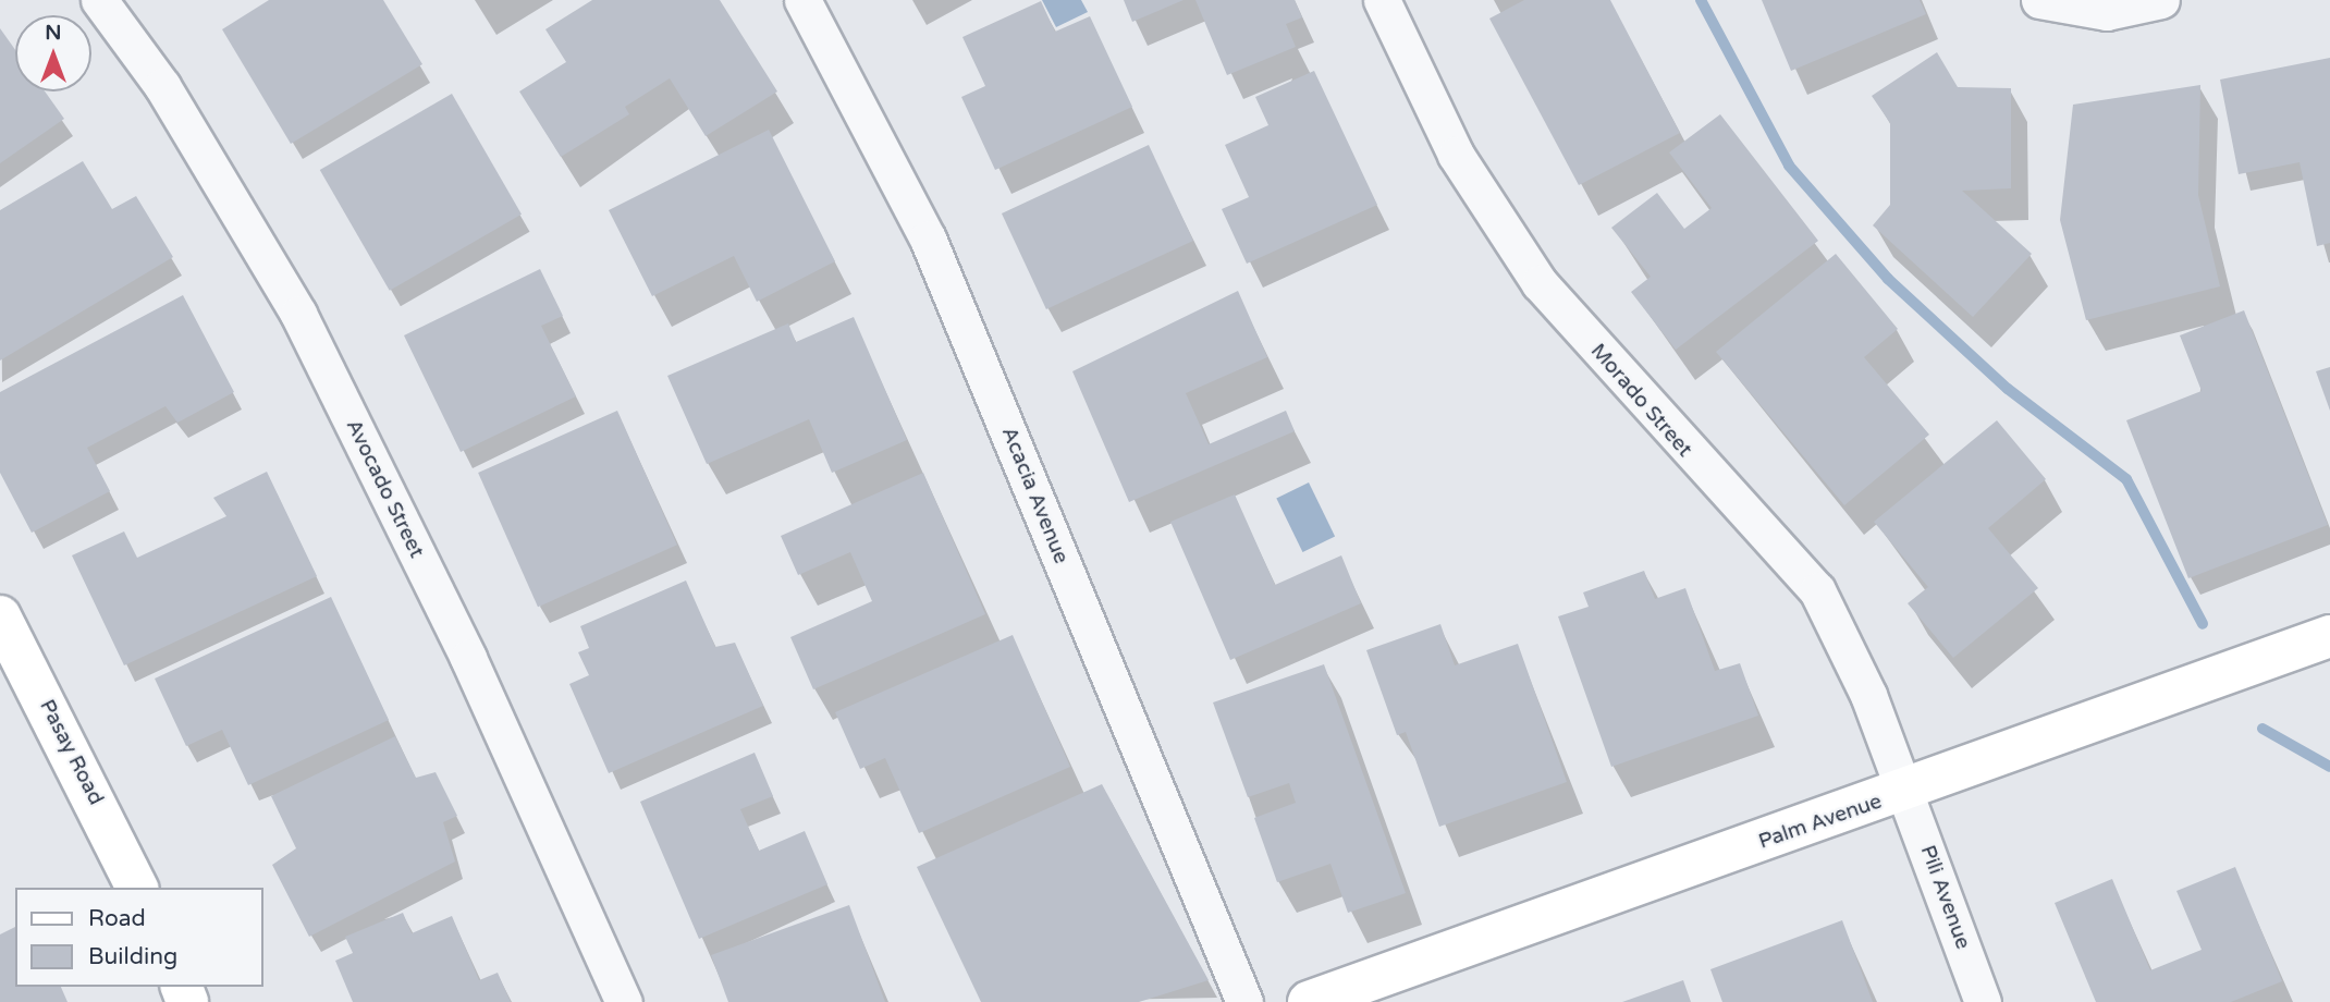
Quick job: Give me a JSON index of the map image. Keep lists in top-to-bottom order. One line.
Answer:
{"streets":{"street":["Morado Street","Avocado Street","Acacia Avenue","Pasay Road","Palm Avenue","Pili Avenue"]},"crossings":[["Morado Street","Palm Avenue"],["Morado Street","Pili Avenue"],["Palm Avenue","Pili Avenue"]],"legend":["Road","Building"],"north":"top"}
